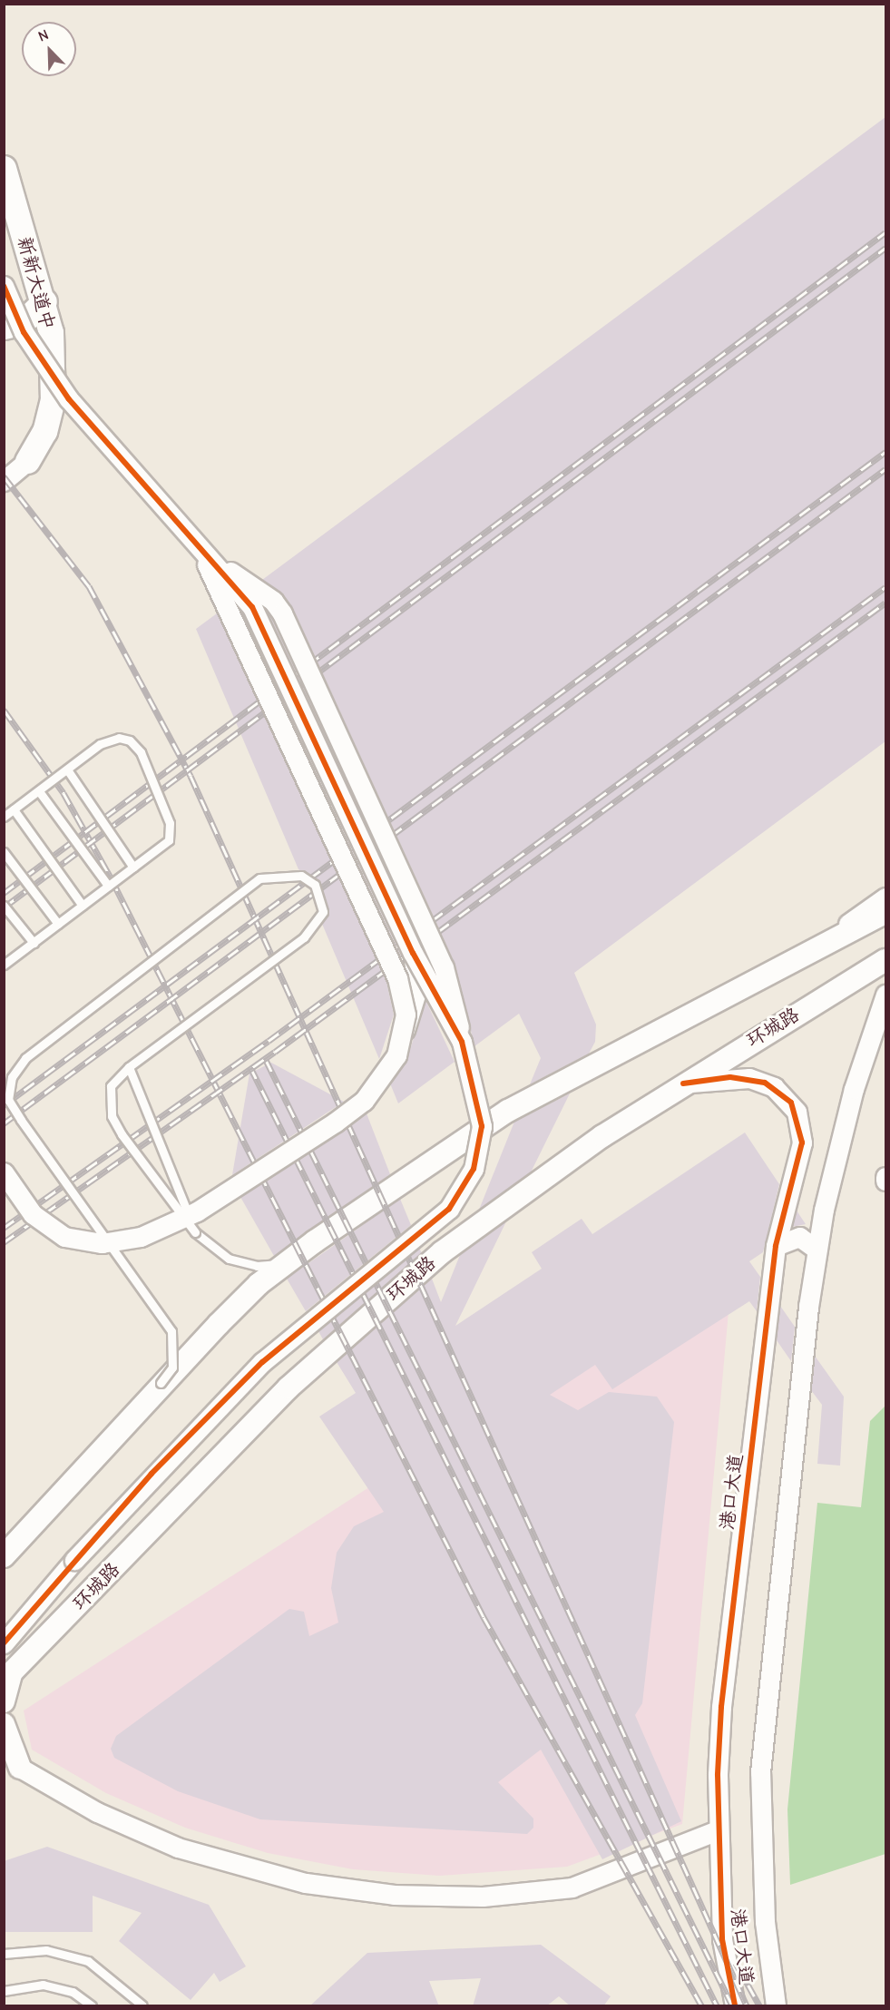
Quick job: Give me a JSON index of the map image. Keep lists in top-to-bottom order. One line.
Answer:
{"streets":{"main road":["新新大道中","环城路"],"street":["港口大道"]},"crossings":[["环城路","港口大道"]],"north":"top left"}
